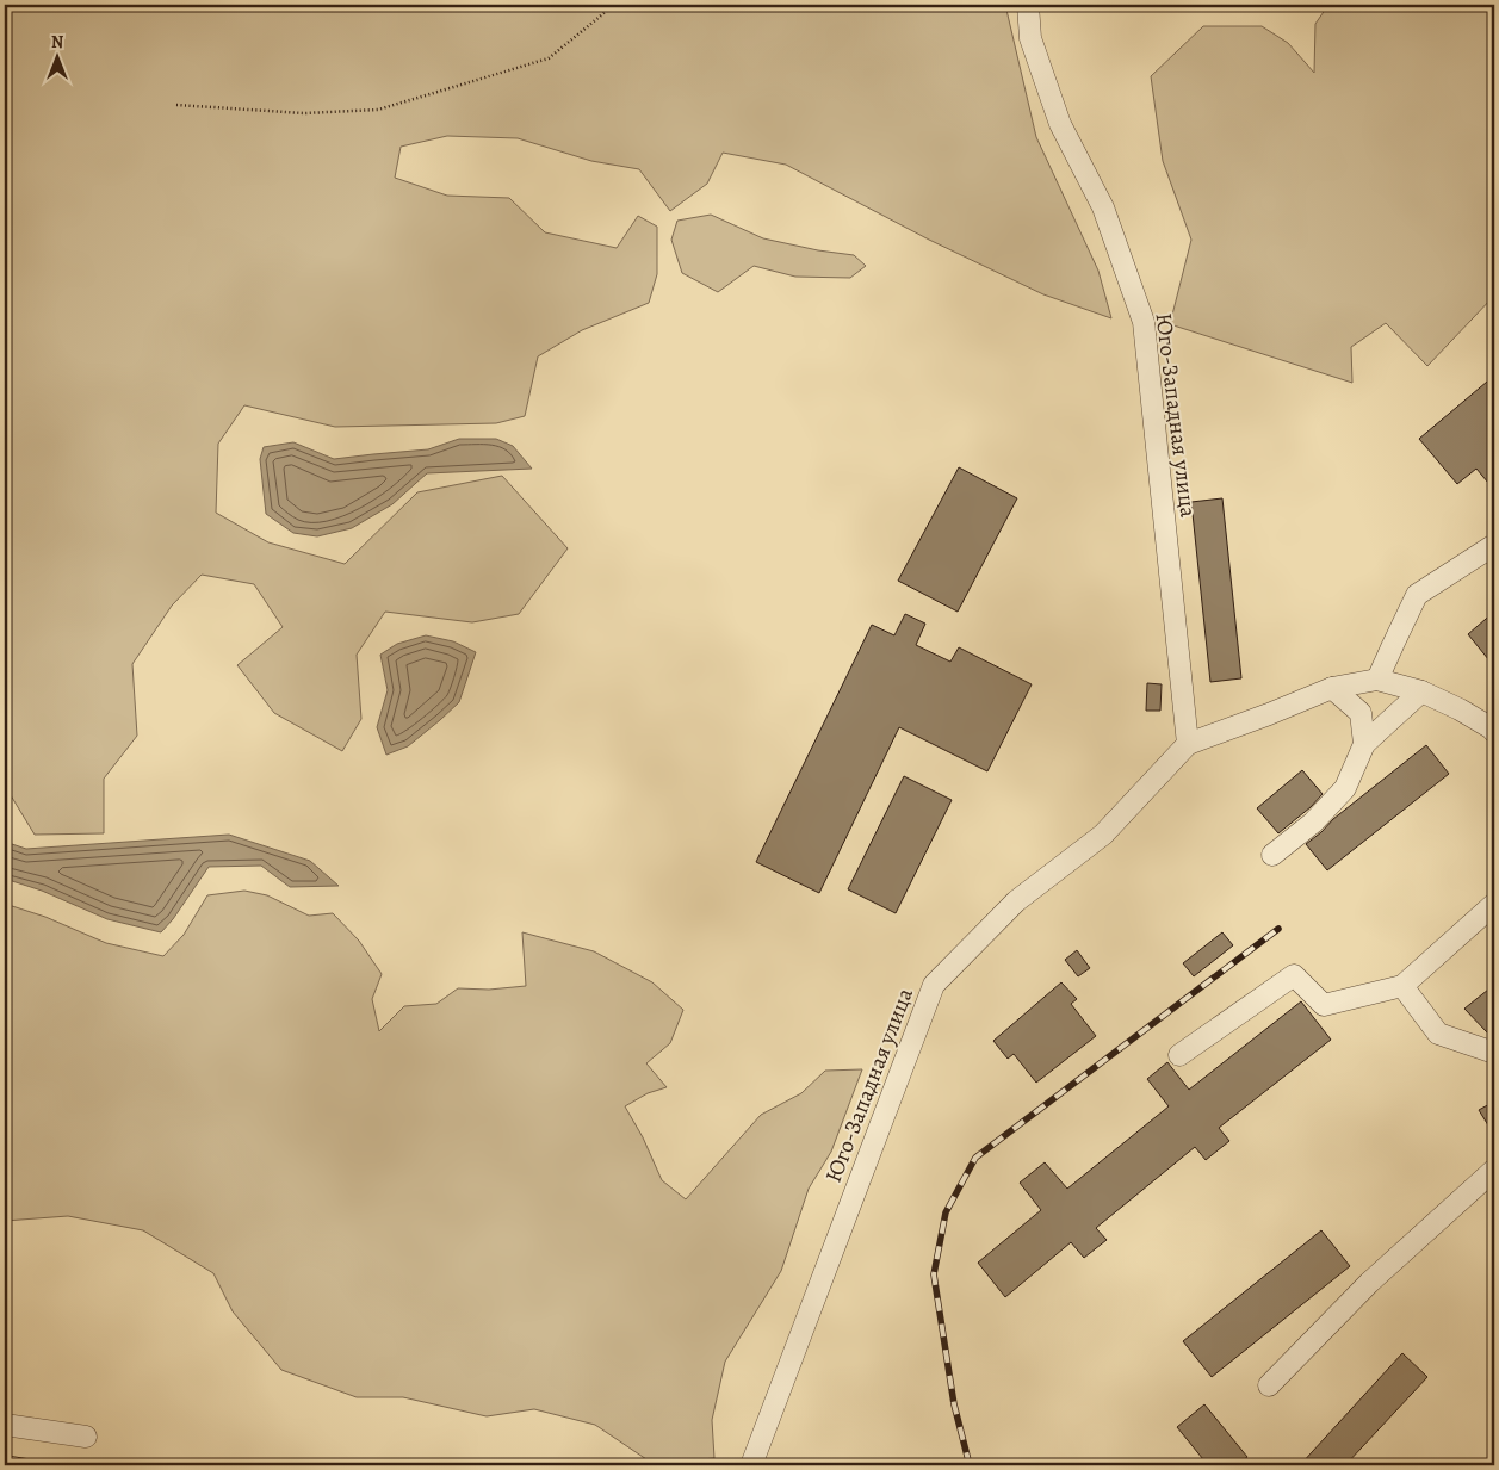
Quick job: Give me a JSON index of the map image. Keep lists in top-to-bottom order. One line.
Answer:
{"streets":{"street":["Юго-Западная улица"]},"north":"top"}
